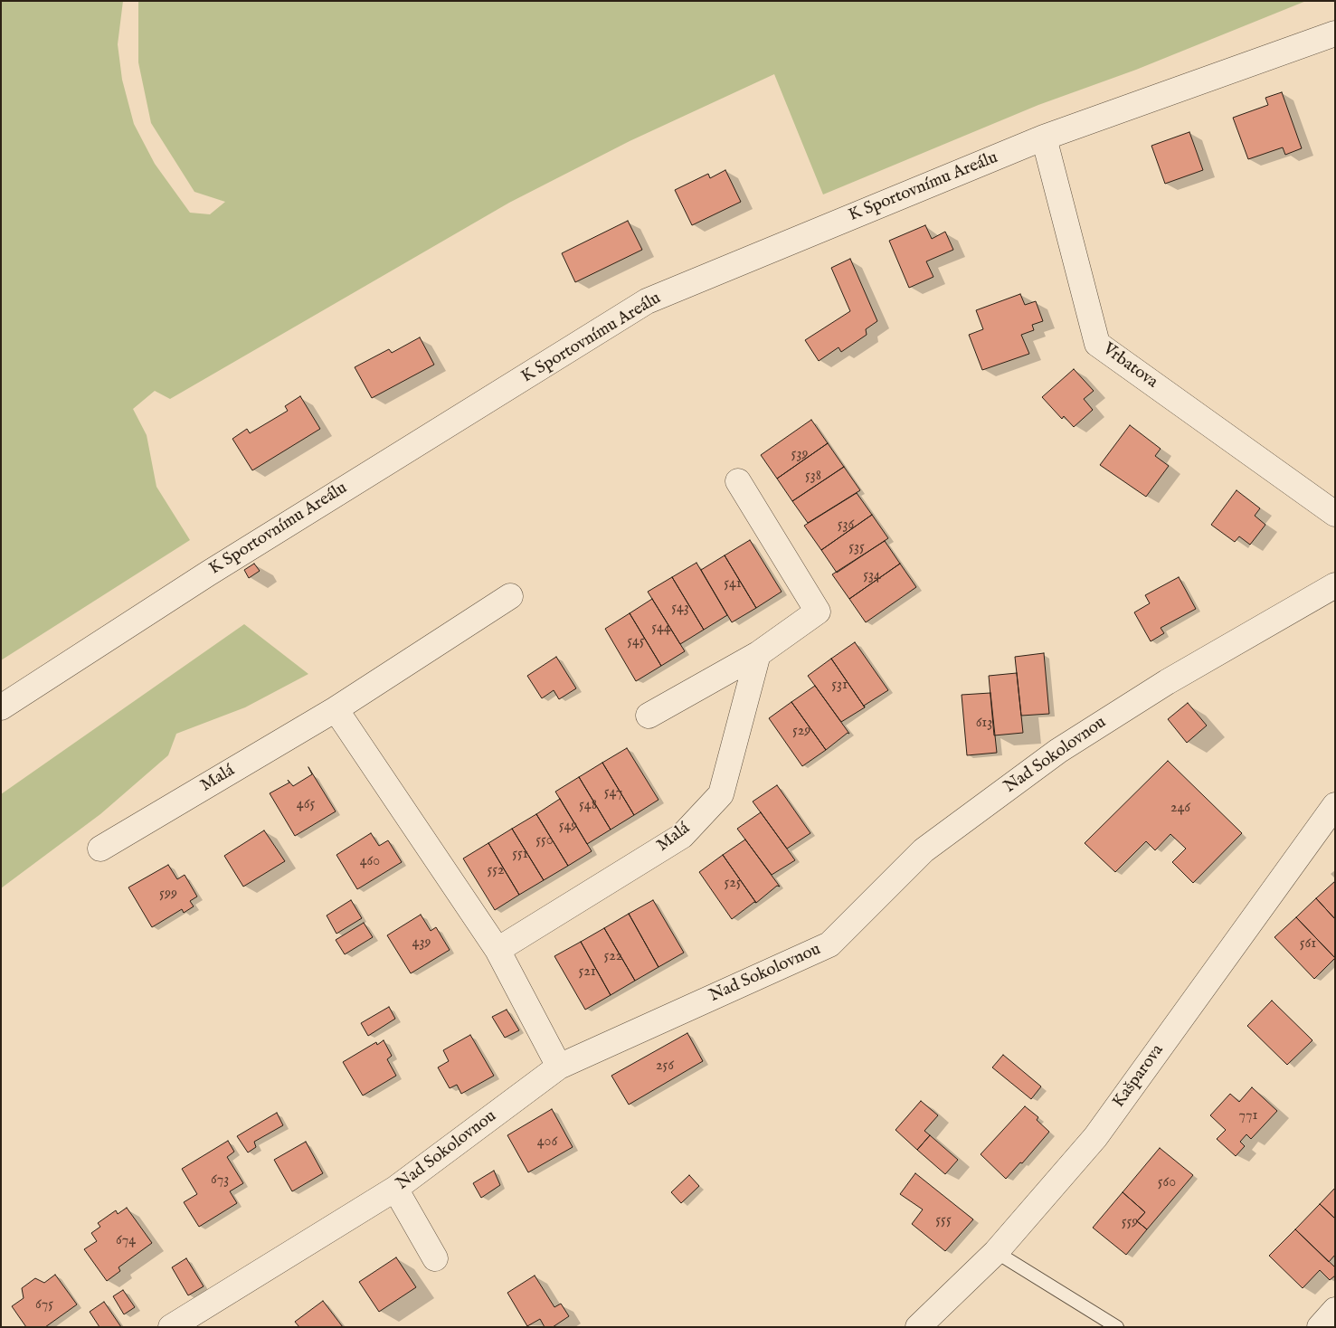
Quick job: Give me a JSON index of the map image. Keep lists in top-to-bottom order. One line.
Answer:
{"streets":{"street":["K Sportovnímu Areálu","Vrbatova","Nad Sokolovnou","Malá","Kašparova"]},"crossings":[["K Sportovnímu Areálu","Vrbatova"]],"house_numbers":["539","538","536","535","534","541","543","544","545","531","613","529","547","465","548","246","549","550","551","460","552","525","599","439","561","522","521","256","771","406","673","560","555","559","674","675"]}
